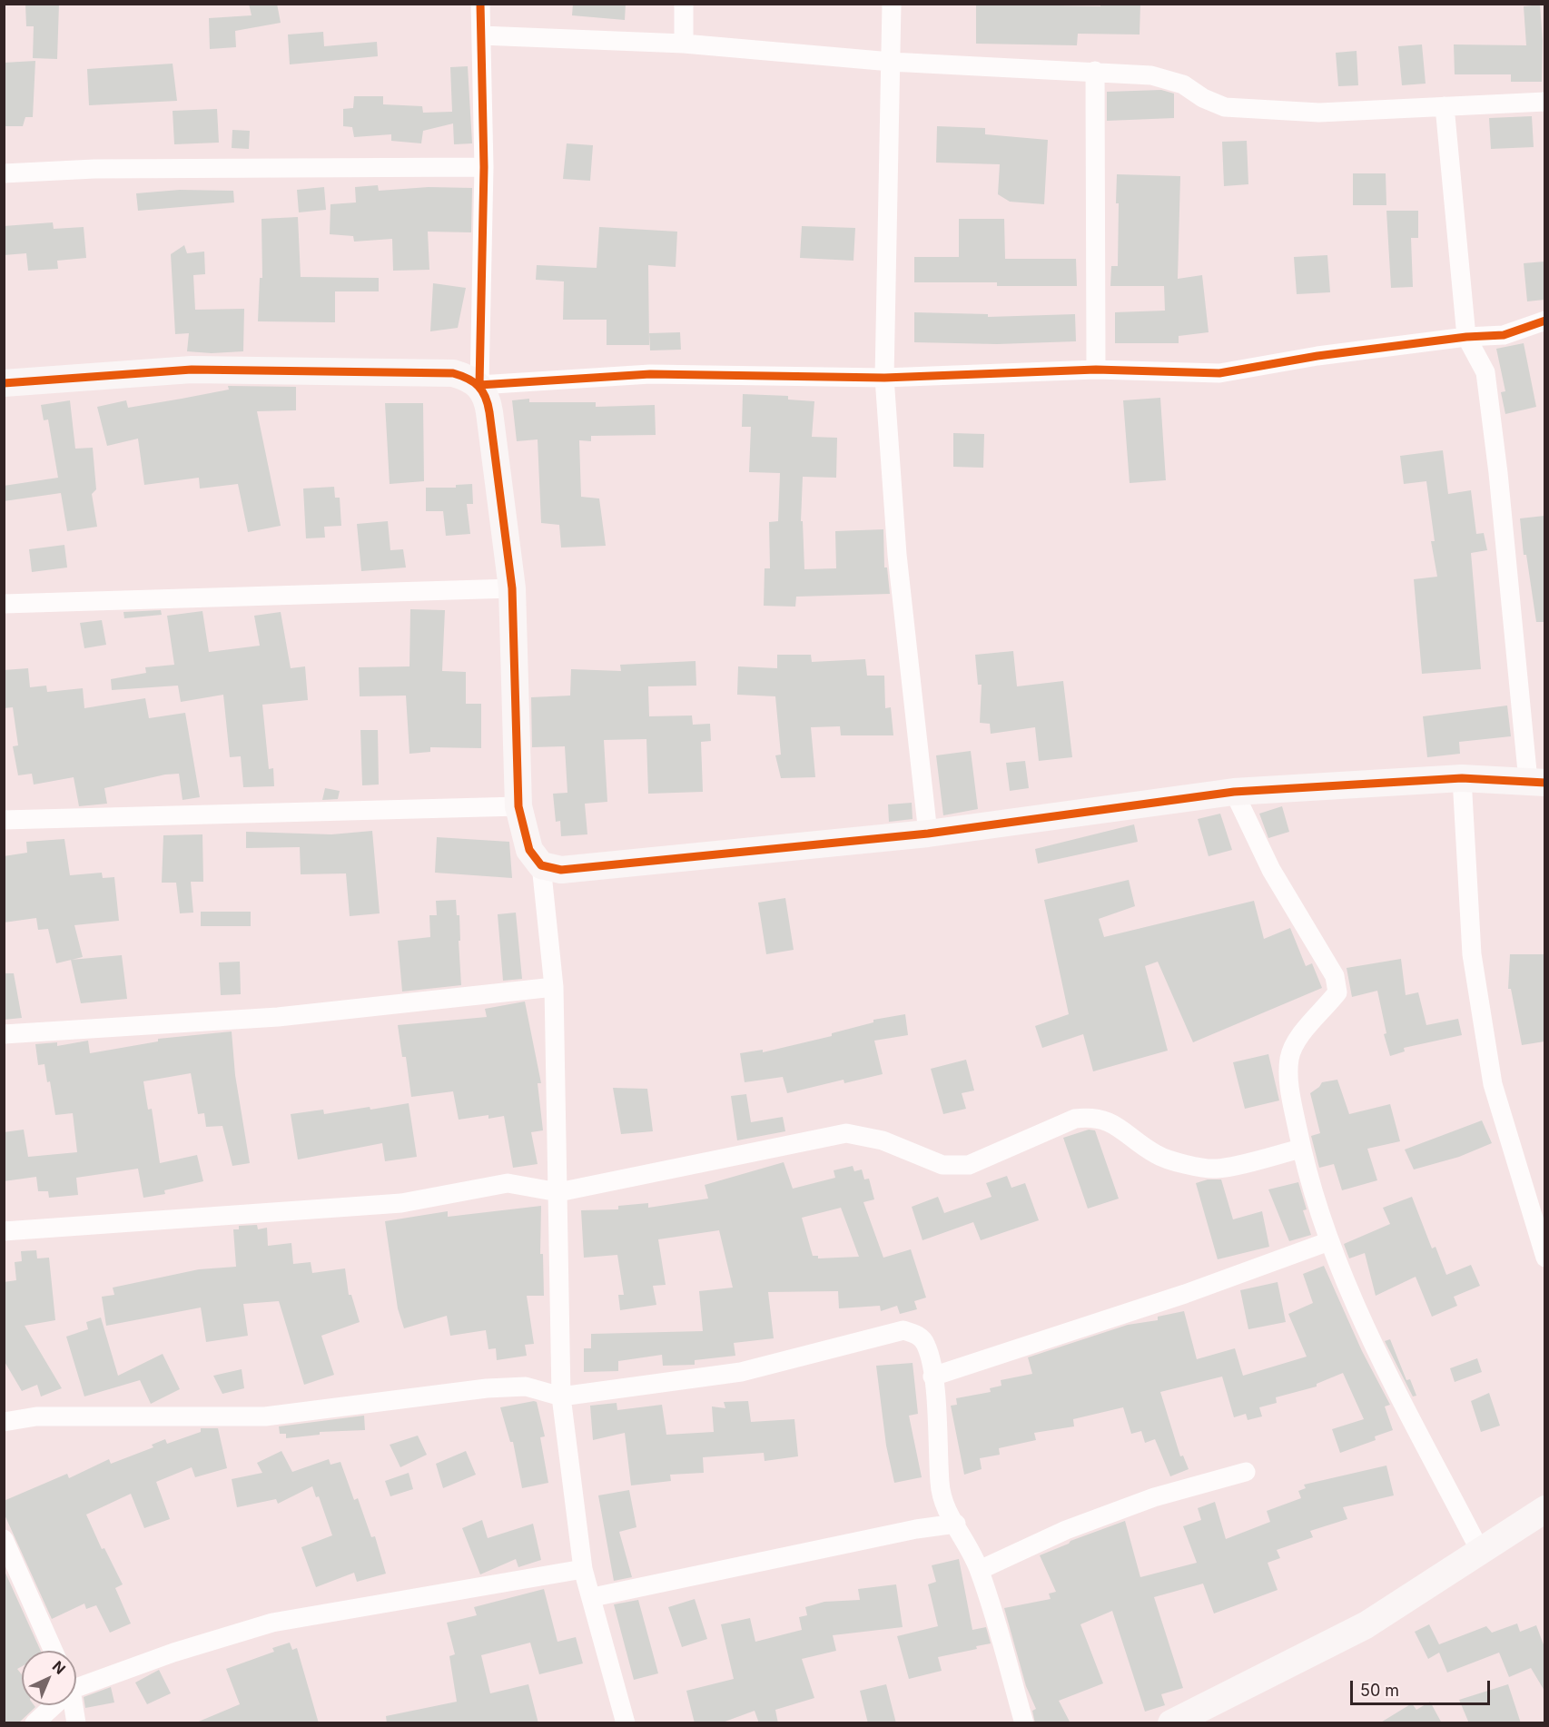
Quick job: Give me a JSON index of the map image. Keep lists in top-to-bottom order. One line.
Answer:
{"scale_bar":"50 m","north":"top right"}
